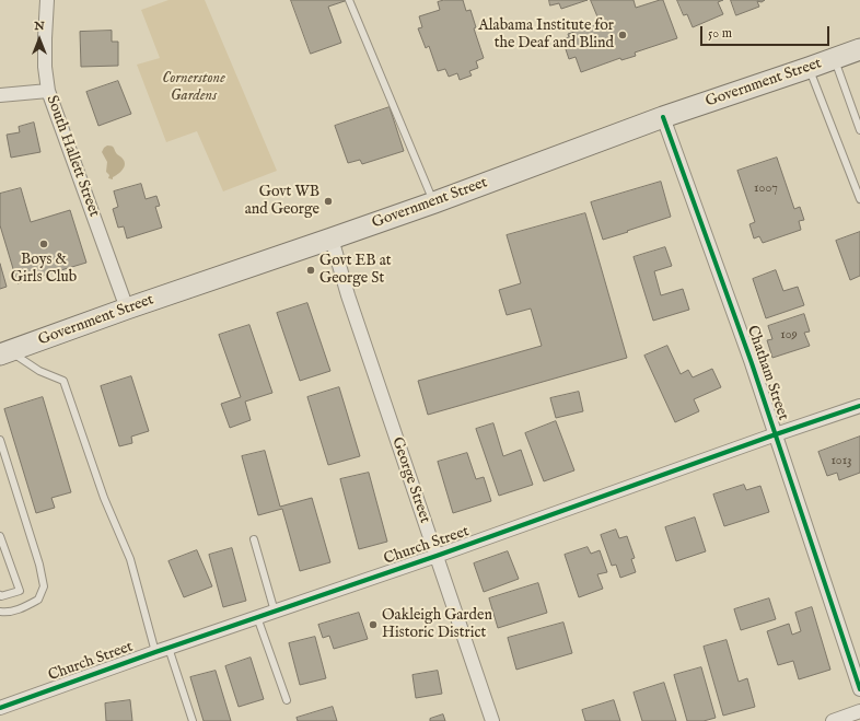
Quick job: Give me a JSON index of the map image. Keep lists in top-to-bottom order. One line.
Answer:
{"streets":{"main road":["Government Street"],"street":["South Hallett Street","Chatham Street","George Street","Church Street"]},"crossings":[["Government Street","South Hallett Street"],["Government Street","Chatham Street"],["Government Street","George Street"],["Chatham Street","Church Street"],["George Street","Church Street"]],"parks":["Cornerstone Gardens"],"places":["Alabama Institute for the Deaf and Blind","Govt WB and George","Boys & Girls Club","Govt EB at George St","Oakleigh Garden Historic District"],"house_numbers":["1007","109","1013"],"scale_bar":"50 m","north":"top"}
